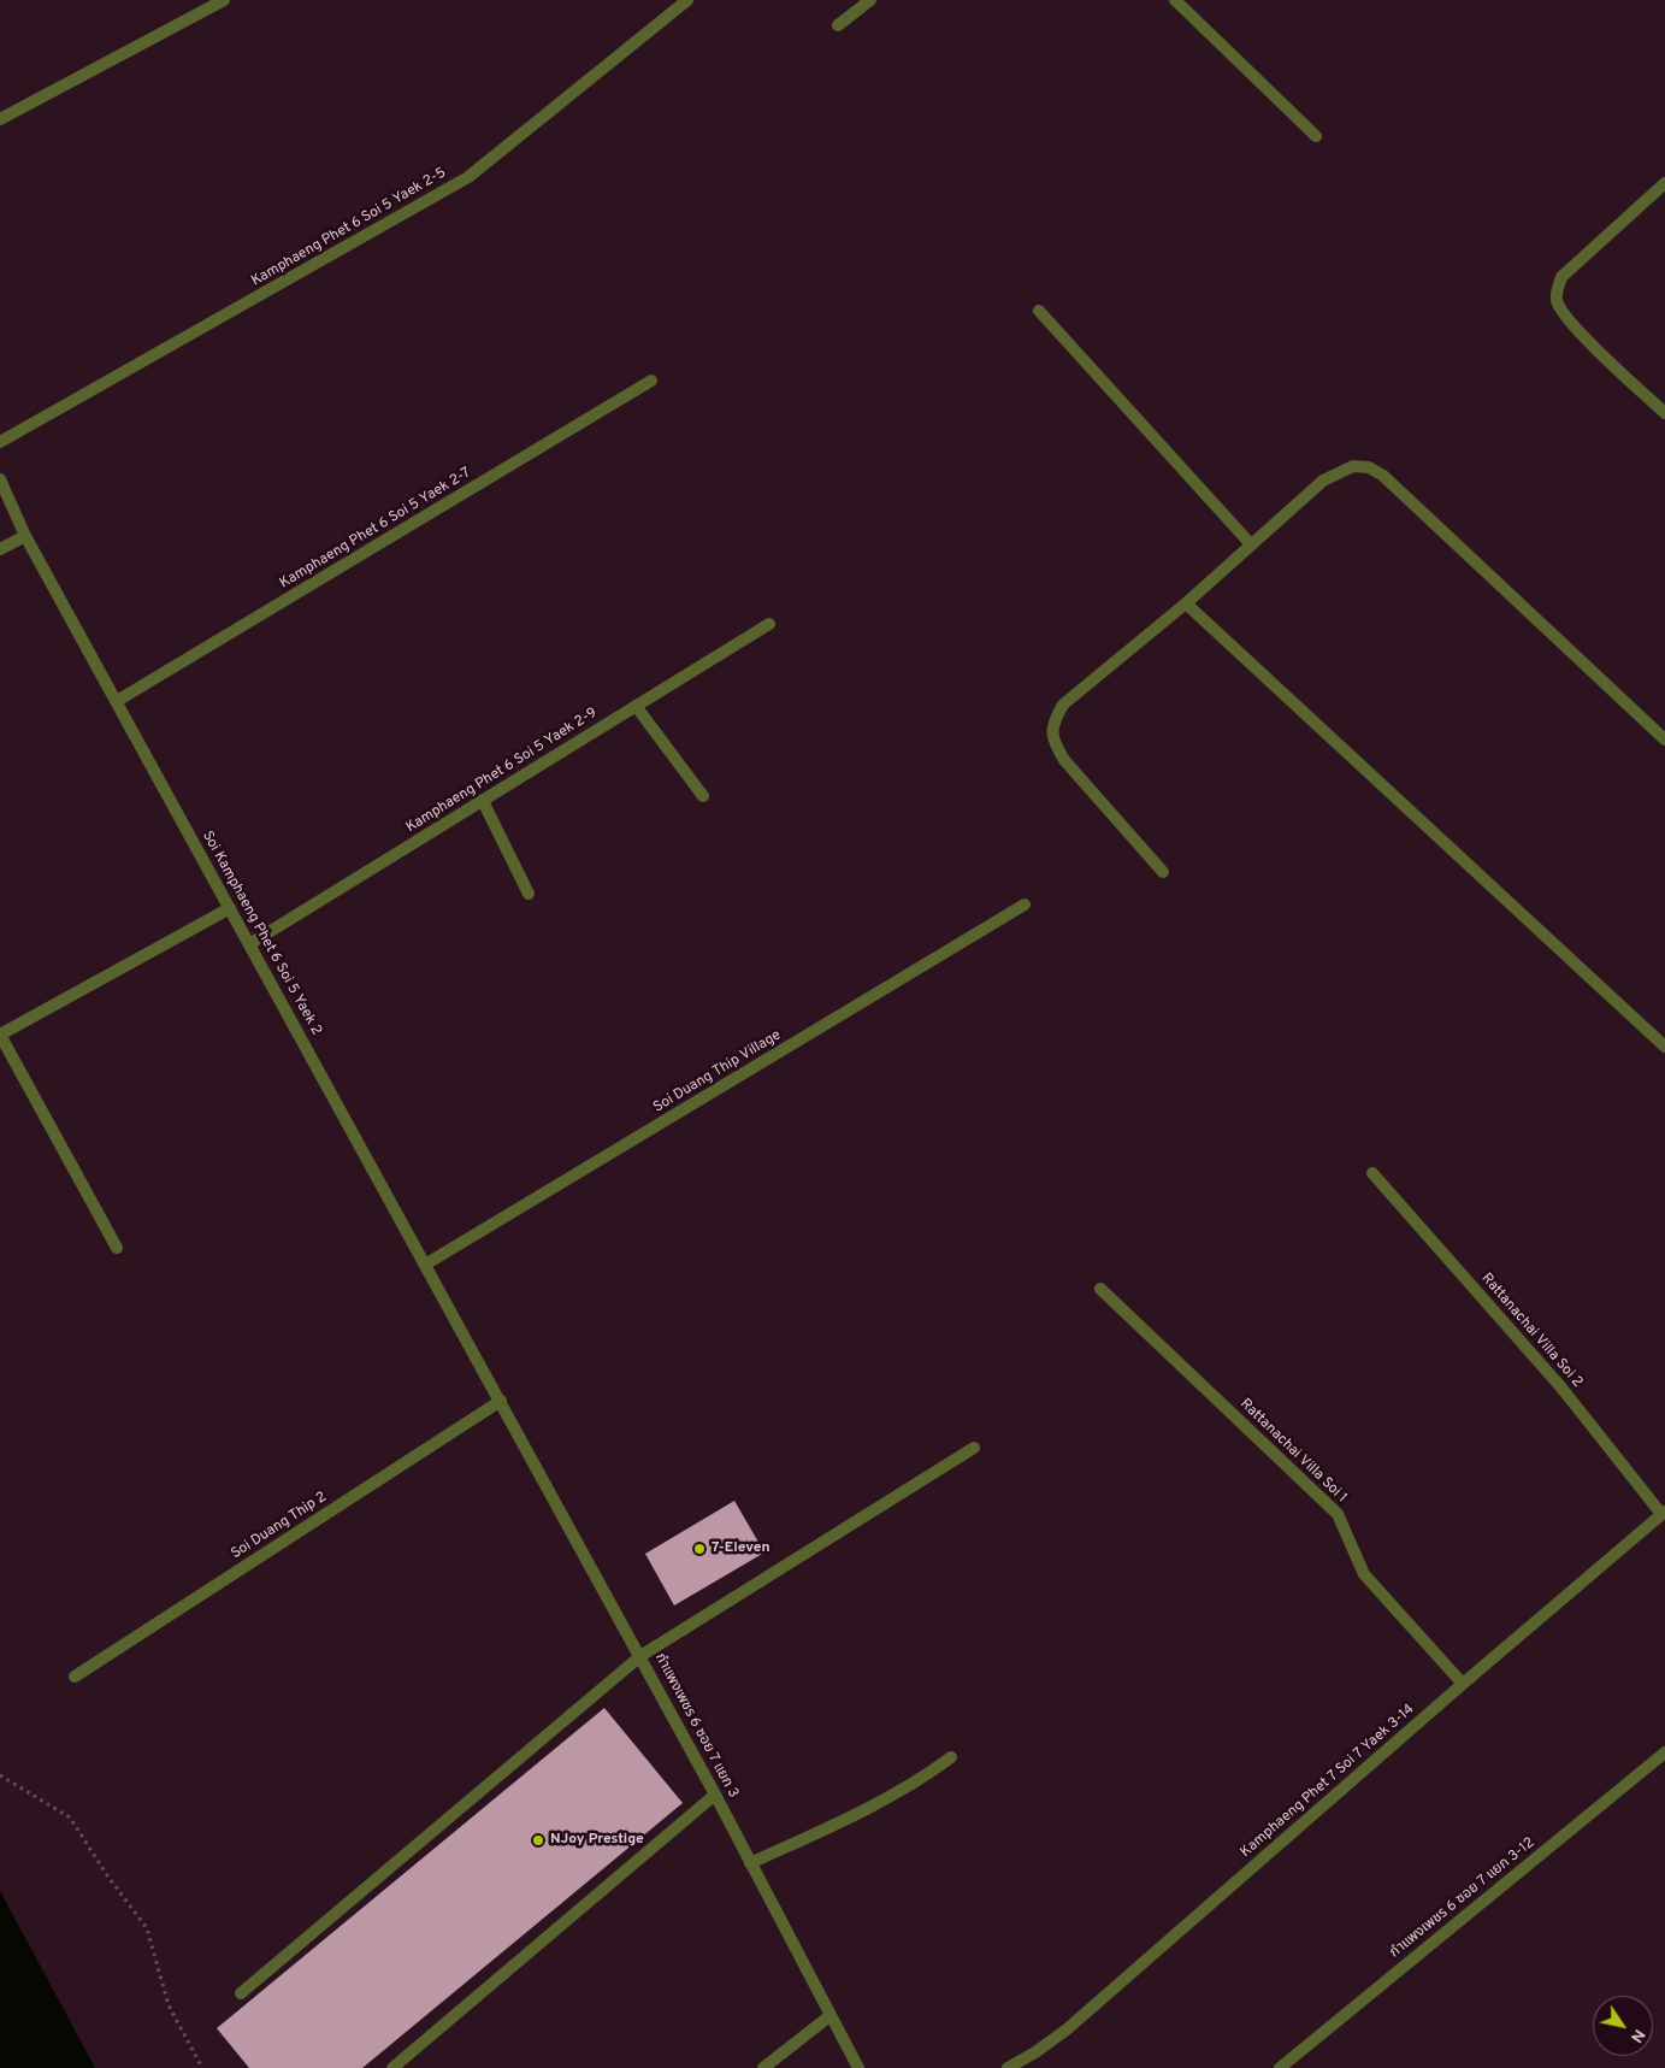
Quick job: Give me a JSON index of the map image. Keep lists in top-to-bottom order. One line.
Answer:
{"streets":{"street":["Kamphaeng Phet 6 Soi 5 Yaek 2-5","Kamphaeng Phet 6 Soi 5 Yaek 2-7","Kamphaeng Phet 6 Soi 5 Yaek 2-9","Soi Kamphaeng Phet 6 Soi 5 Yaek 2","Soi Duang Thip Village","Rattanachai Villa Soi 2","Rattanachai Villa Soi 1","Soi Duang Thip 2","กำแพงเพชร 6 ซอย 7 แยก 3","Kamphaeng Phet 7 Soi 7 Yaek 3-14","กำแพงเพชร 6 ซอย 7 แยก 3-12"]},"crossings":[["Kamphaeng Phet 6 Soi 5 Yaek 2-7","Soi Kamphaeng Phet 6 Soi 5 Yaek 2"],["Kamphaeng Phet 6 Soi 5 Yaek 2-9","Soi Kamphaeng Phet 6 Soi 5 Yaek 2"],["Soi Kamphaeng Phet 6 Soi 5 Yaek 2","Soi Duang Thip Village"],["Soi Kamphaeng Phet 6 Soi 5 Yaek 2","Soi Duang Thip 2"],["Soi Kamphaeng Phet 6 Soi 5 Yaek 2","กำแพงเพชร 6 ซอย 7 แยก 3"],["Rattanachai Villa Soi 2","Kamphaeng Phet 7 Soi 7 Yaek 3-14"],["Rattanachai Villa Soi 1","Kamphaeng Phet 7 Soi 7 Yaek 3-14"],["Soi Duang Thip 2","กำแพงเพชร 6 ซอย 7 แยก 3"]],"places":["7-Eleven","NJoy Prestige"],"north":"bottom right"}
